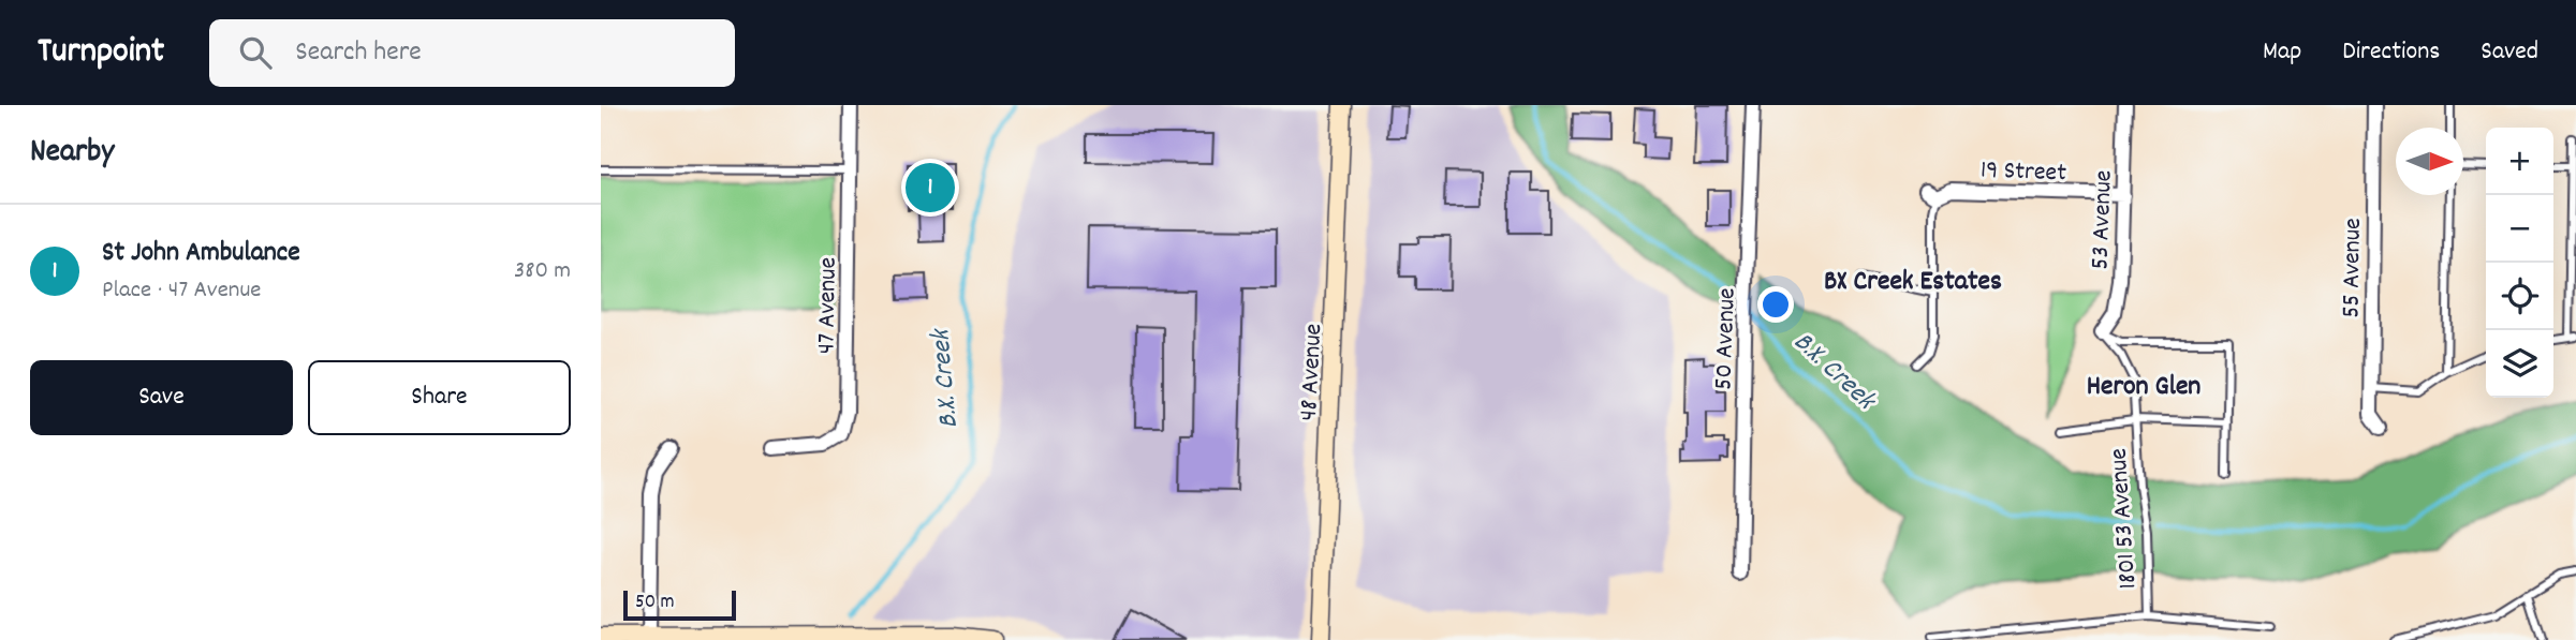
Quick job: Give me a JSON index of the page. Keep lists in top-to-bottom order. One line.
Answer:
{"streets":{"main road":["48 Avenue"],"street":["19 Street","53 Avenue","55 Avenue","47 Avenue","50 Avenue"],"lane":["1801 53 Avenue"]},"crossings":[["19 Street","53 Avenue"],["53 Avenue","1801 53 Avenue"]],"districts":["BX Creek Estates","Heron Glen"],"water":["B.X. Creek"],"scale_bar":"50 m","north":"right","page":{"header":"Turnpoint","search":"Search here","nav":["Map","Directions","Saved"],"heading":"Nearby","map_buttons":["+","−"],"pins":"1","list":[{"mark":"1","name":"St John Ambulance","note":"Place · 47 Avenue","value":"380 m"}],"buttons":["Save","Share"],"scale":"50 m"}}
